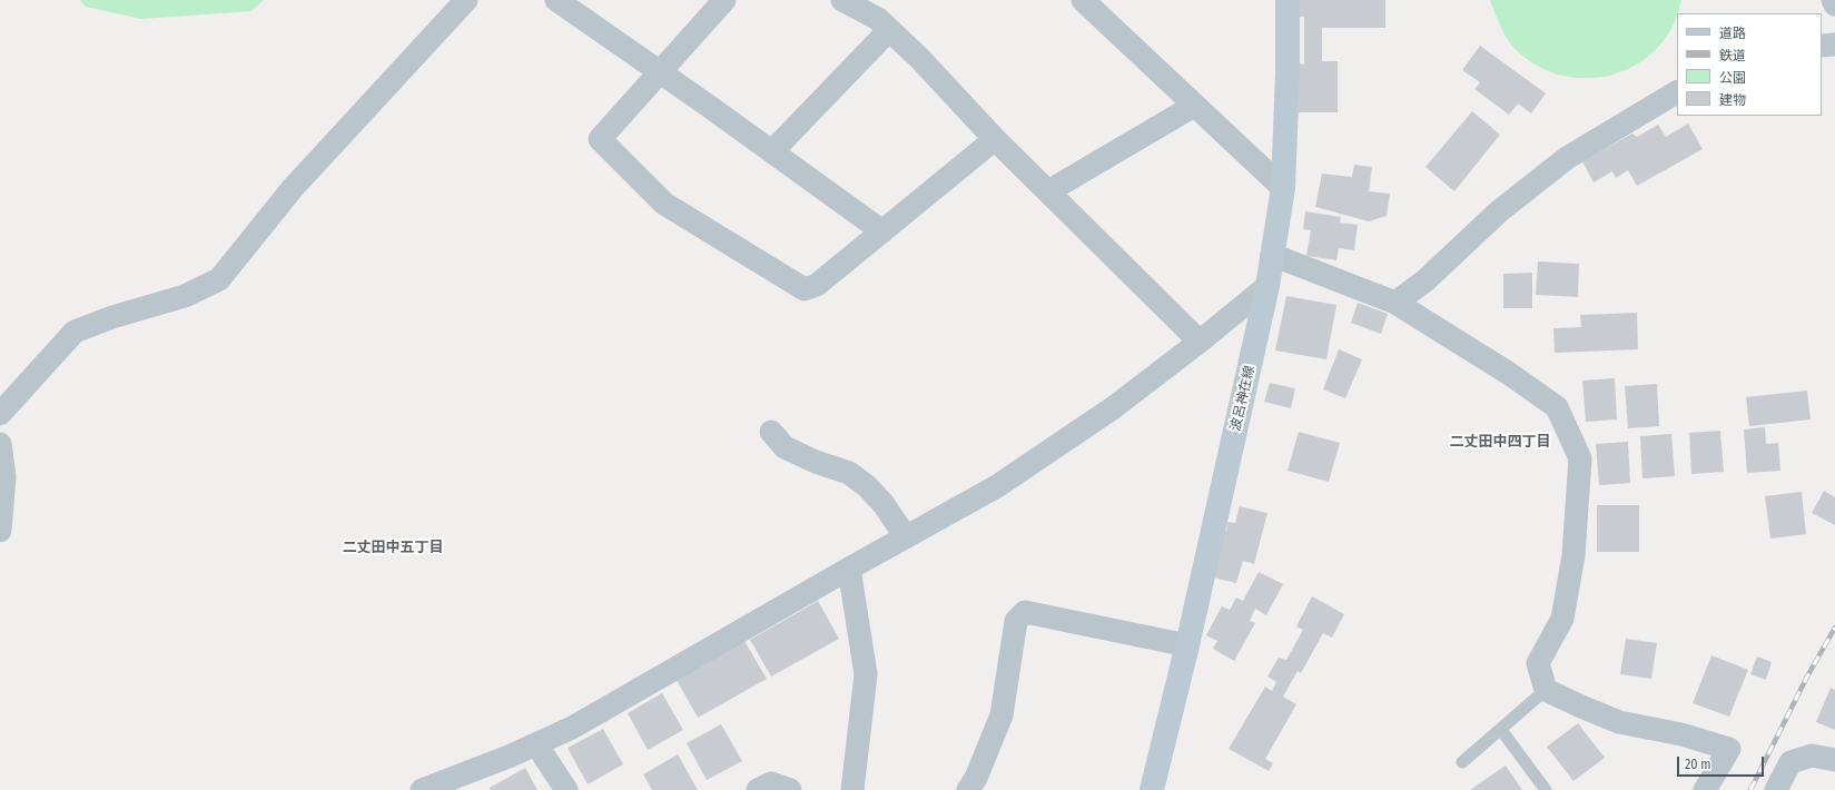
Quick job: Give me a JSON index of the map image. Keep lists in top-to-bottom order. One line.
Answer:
{"streets":{"main road":["波呂神在線"]},"districts":["二丈田中四丁目","二丈田中五丁目"],"legend":["道路","鉄道","公園","建物"],"scale_bar":"20 m"}
